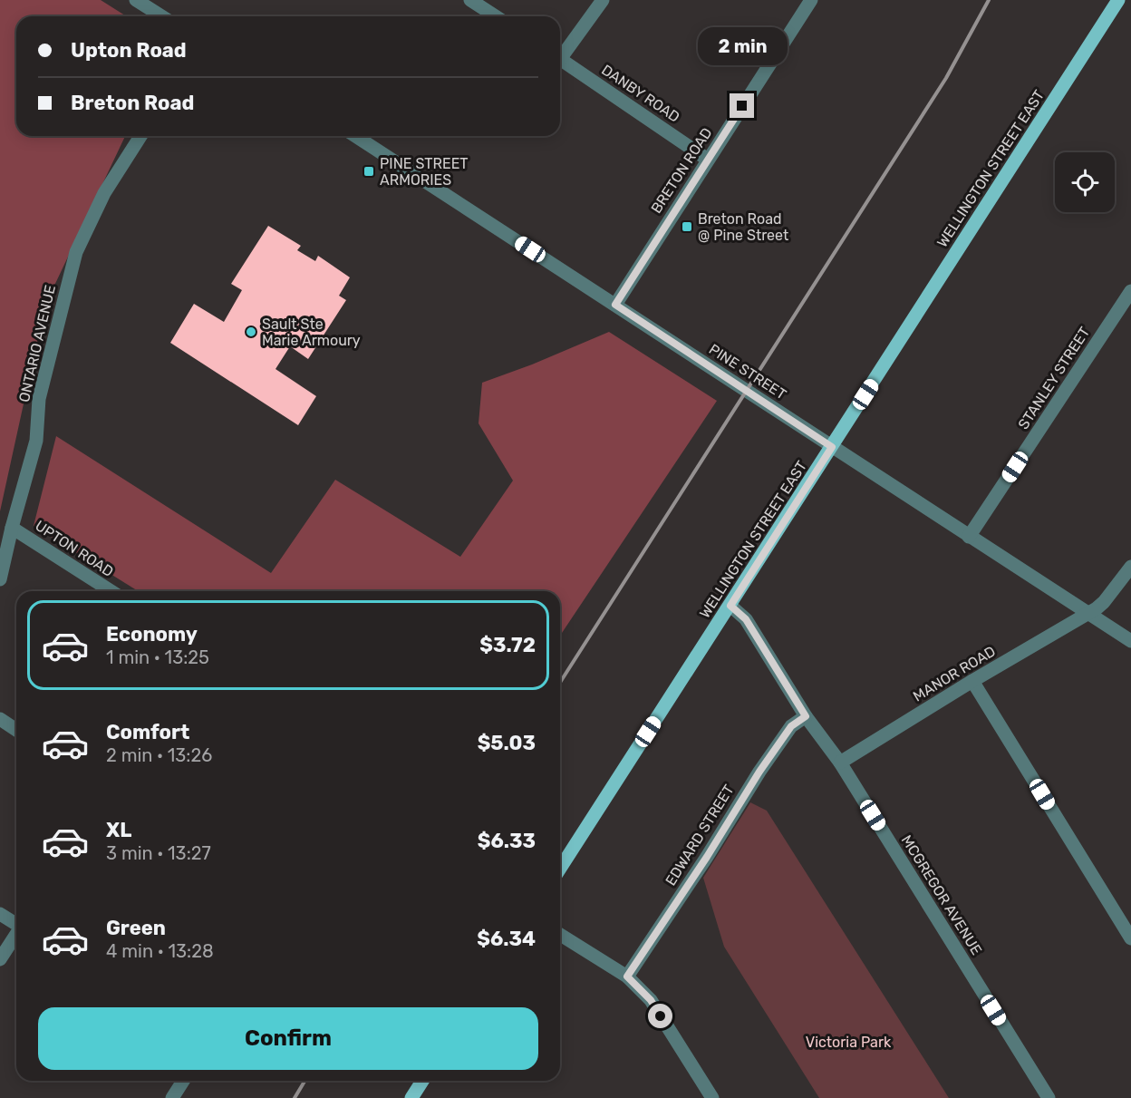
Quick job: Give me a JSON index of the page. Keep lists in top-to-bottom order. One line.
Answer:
{"streets":{"main road":["WELLINGTON STREET EAST"],"street":["DANBY ROAD","BRETON ROAD","ONTARIO AVENUE","PINE STREET","STANLEY STREET","UPTON ROAD","MANOR ROAD","EDWARD STREET","MCGREGOR AVENUE"]},"crossings":[["DANBY ROAD","BRETON ROAD"],["WELLINGTON STREET EAST","PINE STREET"],["WELLINGTON STREET EAST","MCGREGOR AVENUE"],["BRETON ROAD","PINE STREET"],["ONTARIO AVENUE","UPTON ROAD"],["PINE STREET","STANLEY STREET"],["PINE STREET","MANOR ROAD"],["MANOR ROAD","MCGREGOR AVENUE"],["EDWARD STREET","MCGREGOR AVENUE"]],"parks":["Victoria Park"],"places":{"transit":["PINE STREET ARMORIES","Breton Road @ Pine Street"],"other":["Sault Ste Marie Armoury"]},"page":{"banner":["Upton Road","Breton Road"],"bubble":"2 min","list":[{"name":"Economy","note":"1 min · 13:25","value":"$3.72"},{"name":"Comfort","note":"2 min · 13:26","value":"$5.03"},{"name":"XL","note":"3 min · 13:27","value":"$6.33"},{"name":"Green","note":"4 min · 13:28","value":"$6.34"}],"buttons":"Confirm"}}
